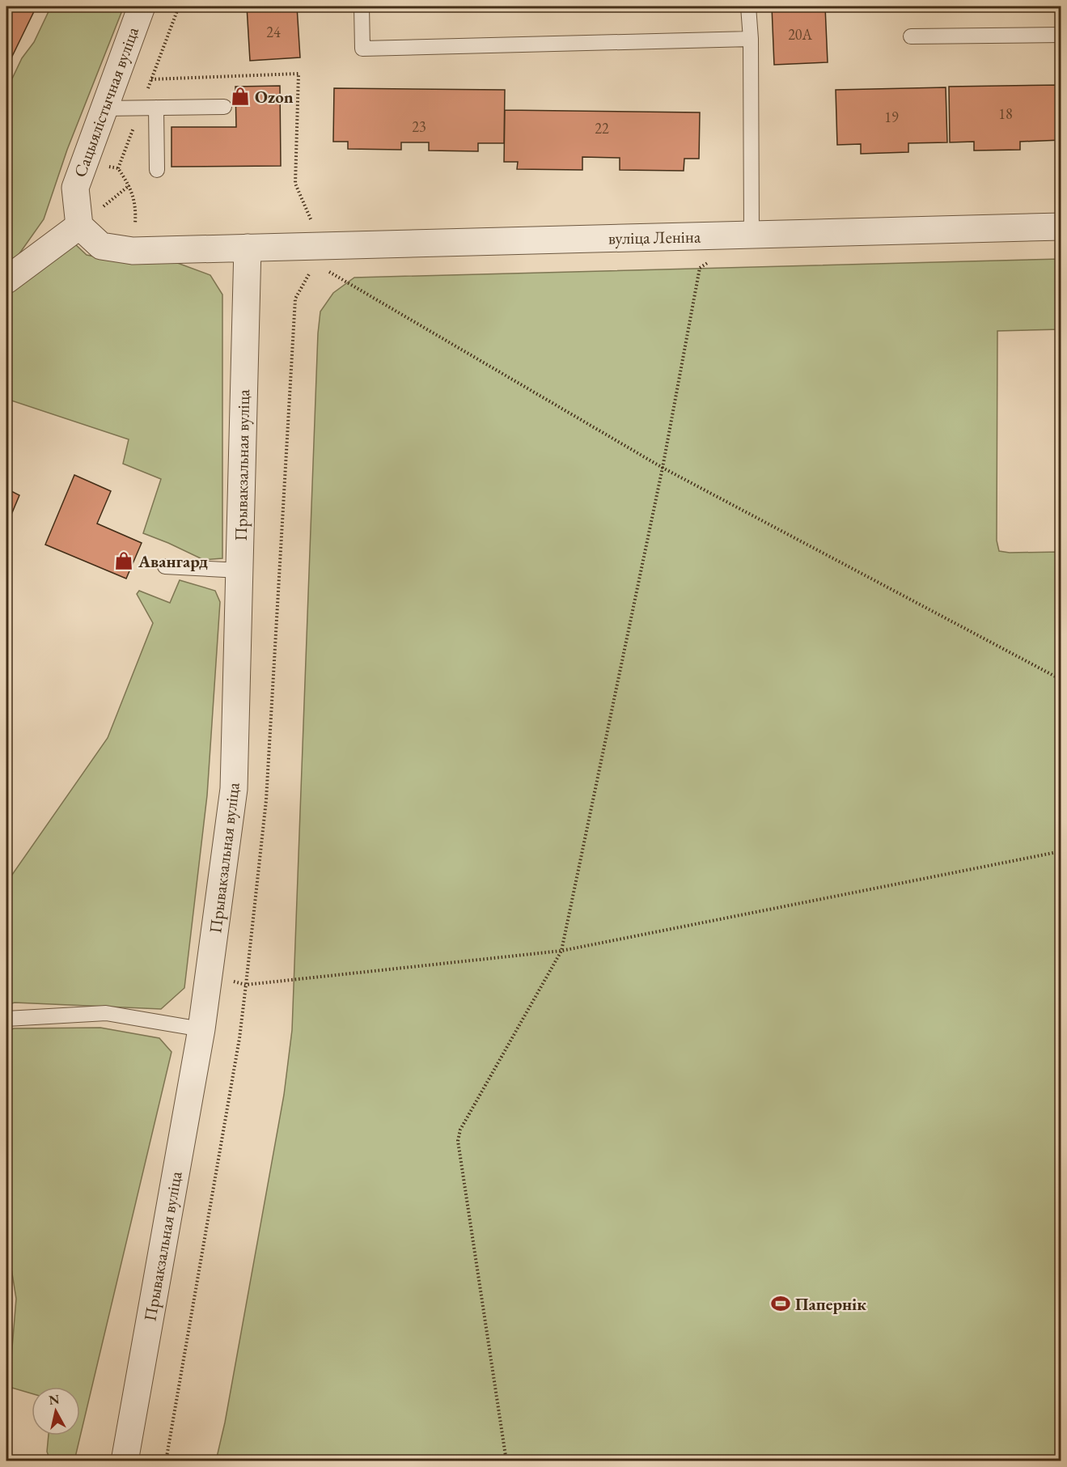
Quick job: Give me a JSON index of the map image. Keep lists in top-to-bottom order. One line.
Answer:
{"streets":{"street":["Сацыялістычная вуліца","вуліца Леніна","Прывакзальная вуліца"]},"crossings":[["вуліца Леніна","Прывакзальная вуліца"]],"places":{"shop":["Ozon","Авангард"],"sports":["Папернік"]},"house_numbers":["24","20А","18","19","23","22"],"north":"top"}
